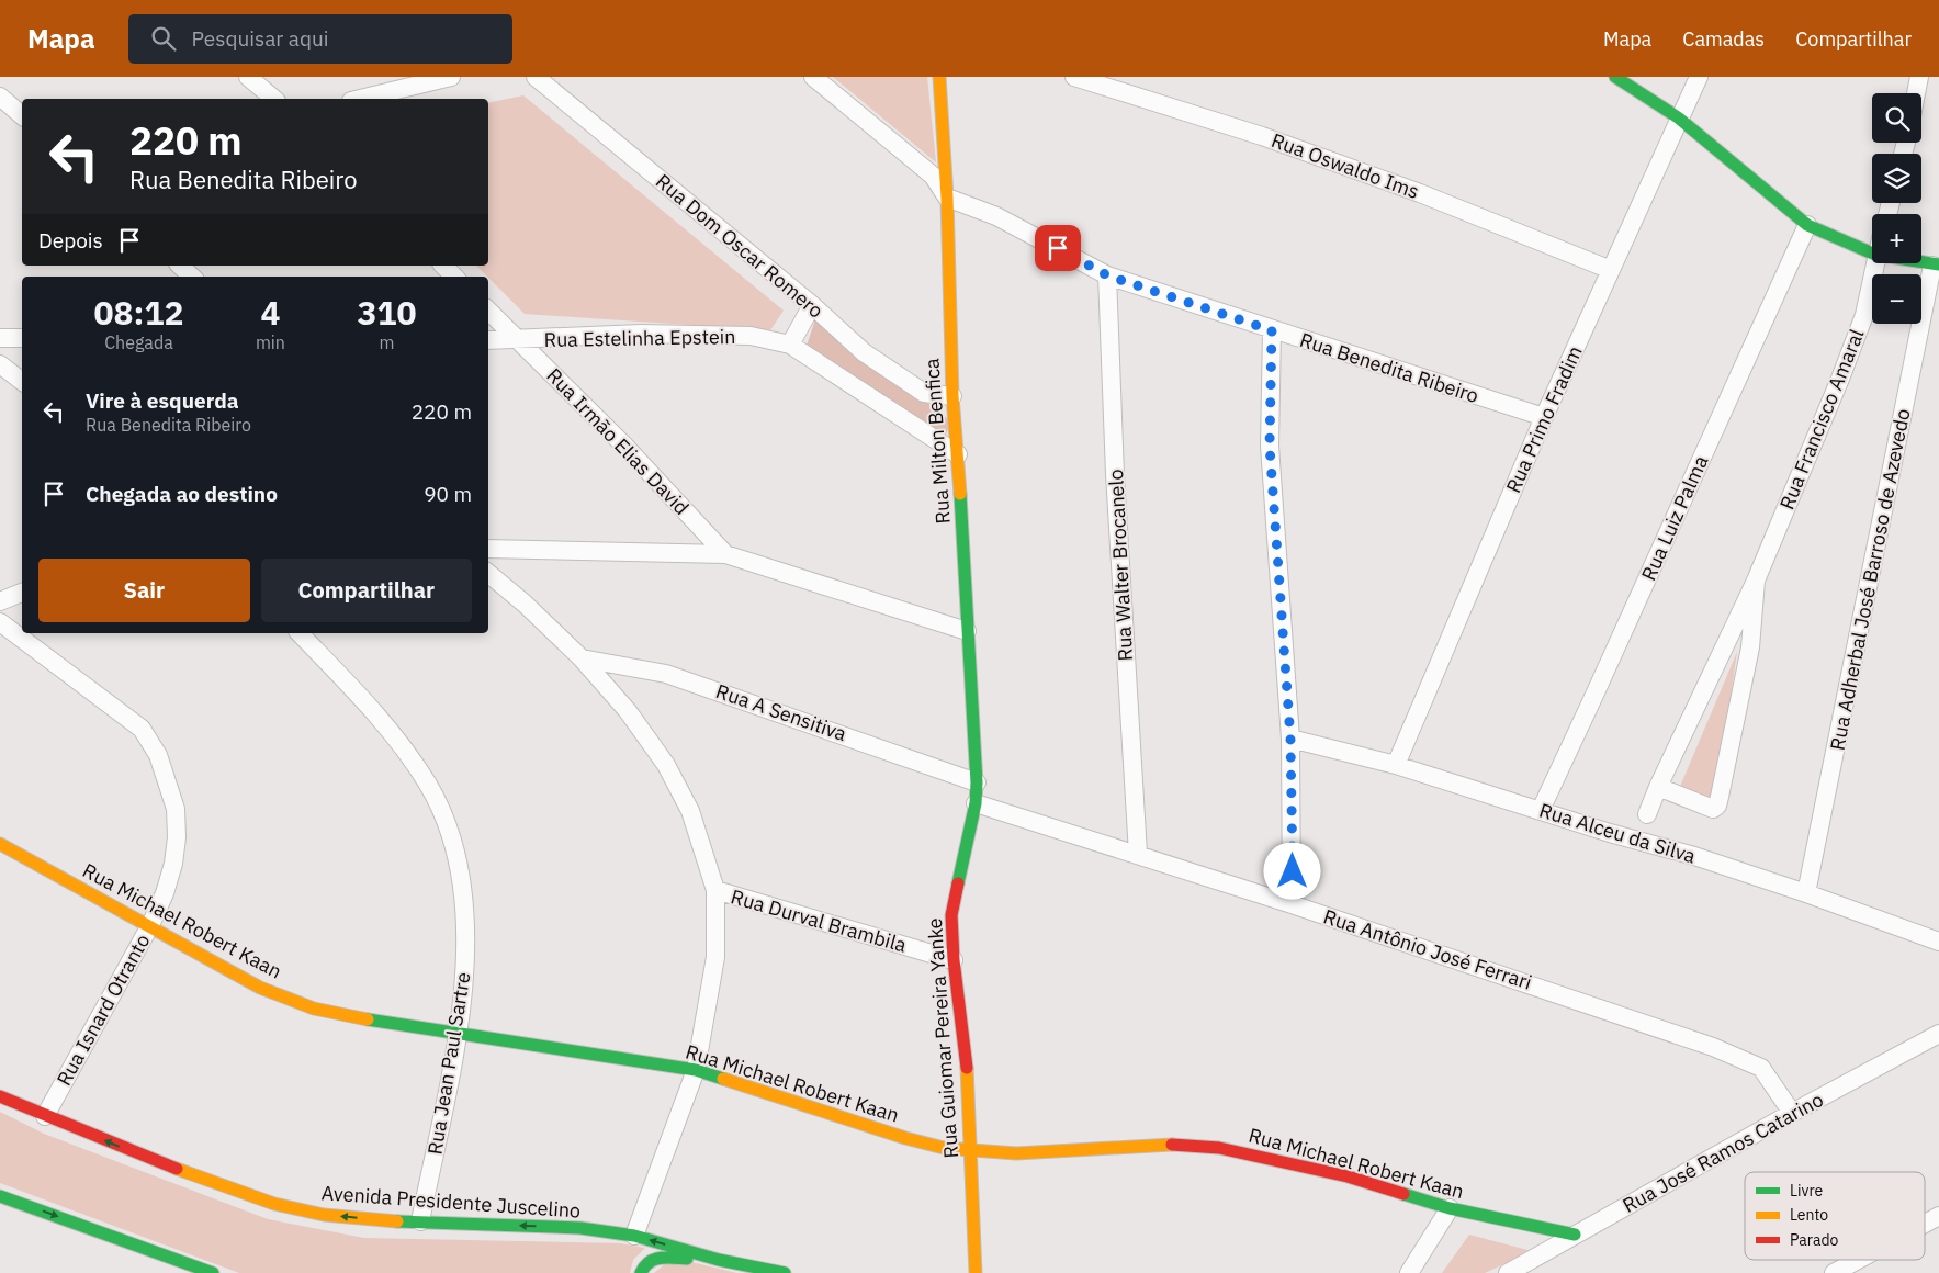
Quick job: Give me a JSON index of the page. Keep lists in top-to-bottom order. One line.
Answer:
{"streets":{"street":["Rua Oswaldo Ims","Rua Dom Oscar Romero","Rua Estelinha Epstein","Rua Benedita Ribeiro","Rua Primo Fradim","Rua Francisco Amaral","Rua Irmão Elias David","Rua Milton Benfica","Rua Luiz Palma","Rua Walter Brocanelo","Rua Adherbal José Barroso de Azevedo","Rua A Sensitiva","Rua Alceu da Silva","Rua Michael Robert Kaan","Rua Durval Brambila","Rua Antônio José Ferrari","Rua Isnard Otranto","Rua Guiomar Pereira Yanke","Rua Jean Paul Sartre","Rua José Ramos Catarino","Avenida Presidente Juscelino"]},"crossings":[["Rua Oswaldo Ims","Rua Primo Fradim"],["Rua Dom Oscar Romero","Rua Milton Benfica"],["Rua Estelinha Epstein","Rua Irmão Elias David"],["Rua Estelinha Epstein","Rua Milton Benfica"],["Rua Benedita Ribeiro","Rua Primo Fradim"],["Rua Benedita Ribeiro","Rua Milton Benfica"],["Rua Benedita Ribeiro","Rua Walter Brocanelo"],["Rua Primo Fradim","Rua Alceu da Silva"],["Rua Milton Benfica","Rua A Sensitiva"],["Rua Milton Benfica","Rua Antônio José Ferrari"],["Rua Milton Benfica","Rua Guiomar Pereira Yanke"],["Rua Luiz Palma","Rua Alceu da Silva"],["Rua Walter Brocanelo","Rua Antônio José Ferrari"],["Rua Adherbal José Barroso de Azevedo","Rua Alceu da Silva"],["Rua Michael Robert Kaan","Rua Isnard Otranto"],["Rua Michael Robert Kaan","Rua Guiomar Pereira Yanke"],["Rua Michael Robert Kaan","Rua Jean Paul Sartre"],["Rua Michael Robert Kaan","Rua José Ramos Catarino"],["Rua Durval Brambila","Rua Guiomar Pereira Yanke"],["Rua Antônio José Ferrari","Rua Guiomar Pereira Yanke"],["Rua Antônio José Ferrari","Rua José Ramos Catarino"],["Rua Isnard Otranto","Avenida Presidente Juscelino"],["Rua Jean Paul Sartre","Avenida Presidente Juscelino"]],"legend":["Livre","Lento","Parado"],"page":{"header":"Mapa","search":"Pesquisar aqui","nav":["Mapa","Camadas","Compartilhar"],"map_buttons":["+","−"],"turn":["220 m","Rua Benedita Ribeiro"],"then":"Depois","eta":["08:12","Chegada","4","min","310","m"],"list":[{"name":"Vire à esquerda","note":"Rua Benedita Ribeiro","value":"220 m"},{"name":"Chegada ao destino","value":"90 m"}],"buttons":["Sair","Compartilhar"]}}
